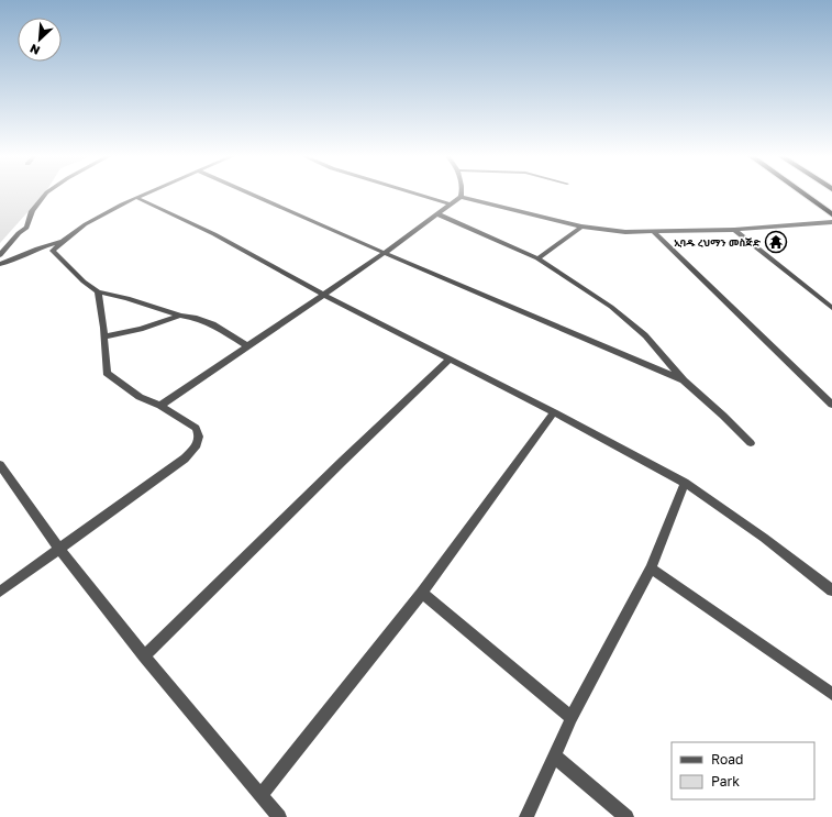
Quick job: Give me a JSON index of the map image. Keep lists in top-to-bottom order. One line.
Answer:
{"places":{"temple":["ኢባዱ ረህማን መስጅድ"]},"legend":["Road","Park"],"north":"bottom left"}
